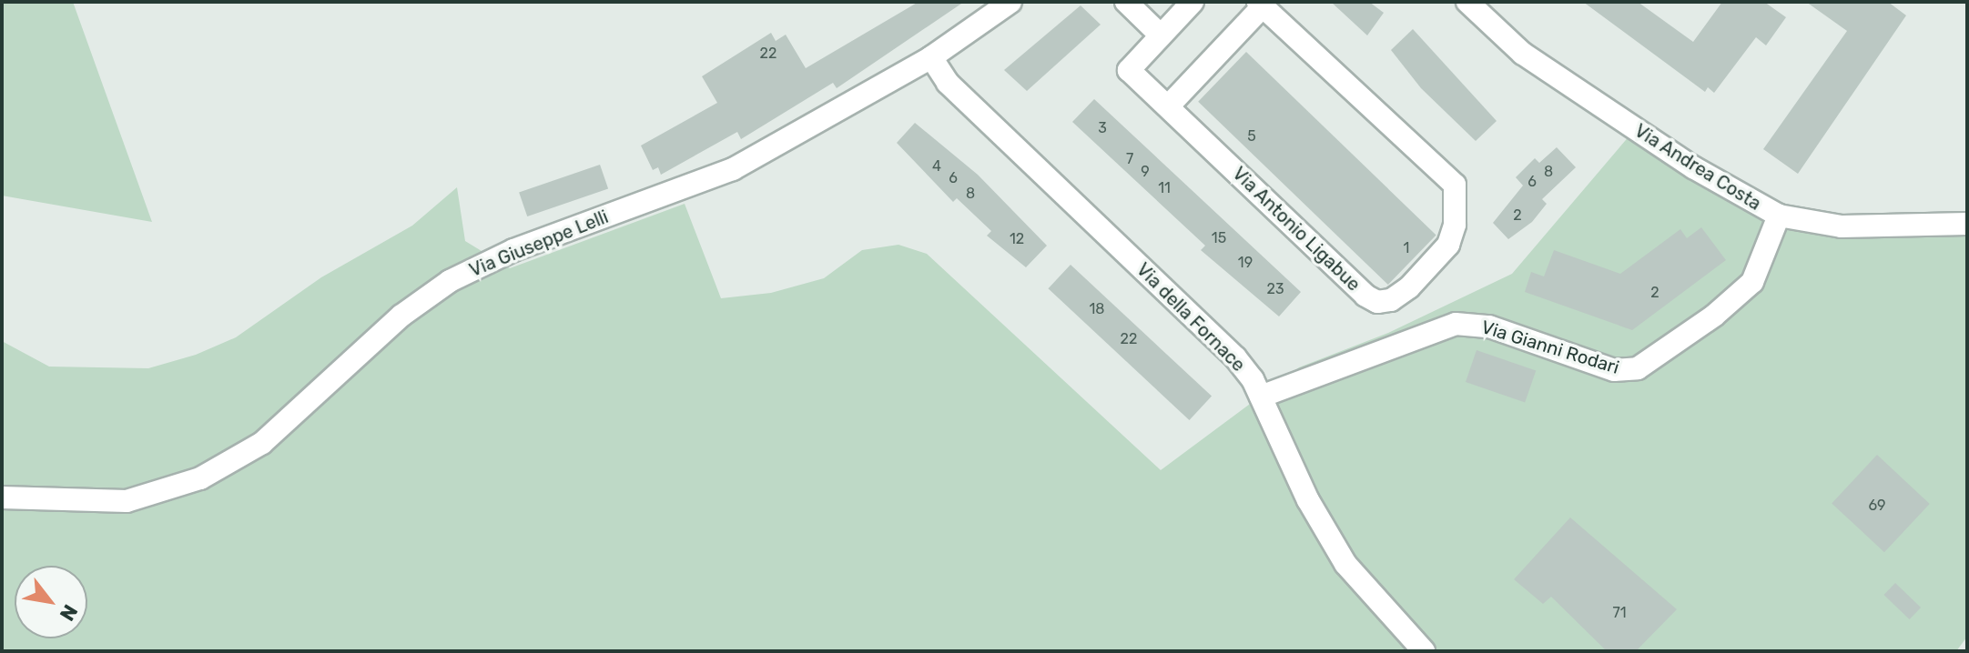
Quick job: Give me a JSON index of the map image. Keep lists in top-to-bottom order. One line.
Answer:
{"streets":{"street":["Via Andrea Costa","Via Antonio Ligabue","Via Giuseppe Lelli","Via della Fornace","Via Gianni Rodari"]},"crossings":[["Via Andrea Costa","Via Gianni Rodari"],["Via Giuseppe Lelli","Via della Fornace"],["Via della Fornace","Via Gianni Rodari"]],"house_numbers":["22","3","5","7","4","9","8","6","6","11","8","2","15","12","1","19","23","2","18","22","69","71"],"north":"bottom right"}
